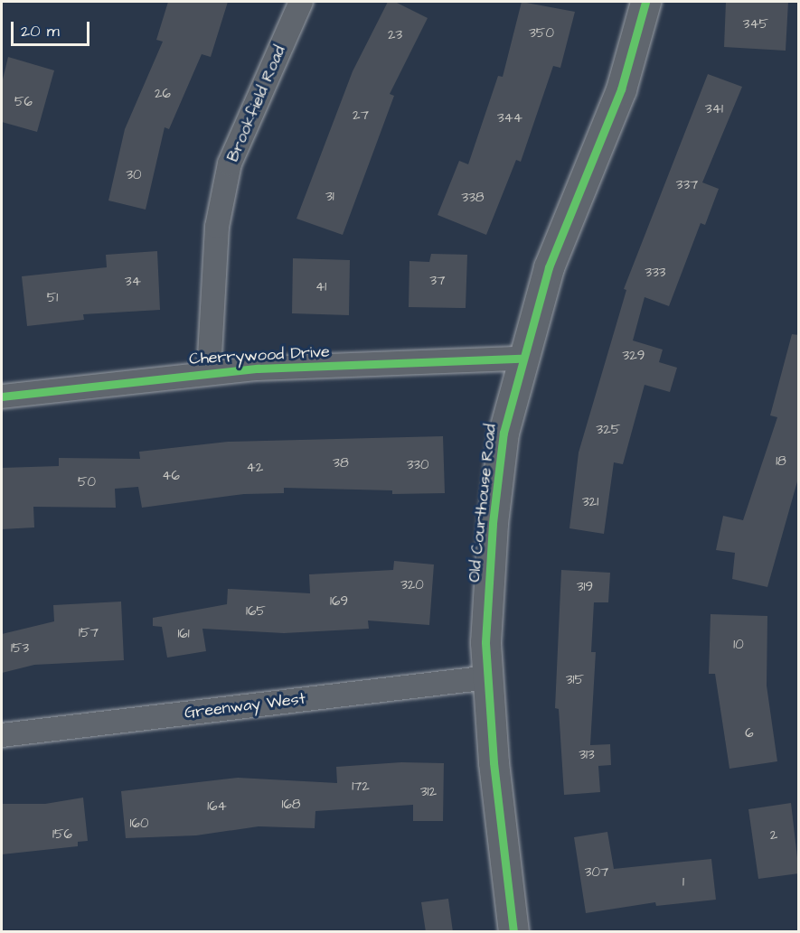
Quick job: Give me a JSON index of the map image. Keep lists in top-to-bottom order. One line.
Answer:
{"streets":{"street":["Brookfield Road","Cherrywood Drive","Old Courthouse Road","Greenway West"]},"crossings":[["Brookfield Road","Cherrywood Drive"],["Cherrywood Drive","Old Courthouse Road"],["Old Courthouse Road","Greenway West"]],"house_numbers":["345","350","23","26","56","341","27","344","30","337","31","338","333","37","34","41","51","329","325","18","38","330","42","46","50","321","320","319","169","165","157","161","10","153","315","6","313","172","312","168","164","160","156","2","307","1"],"scale_bar":"20 m"}
